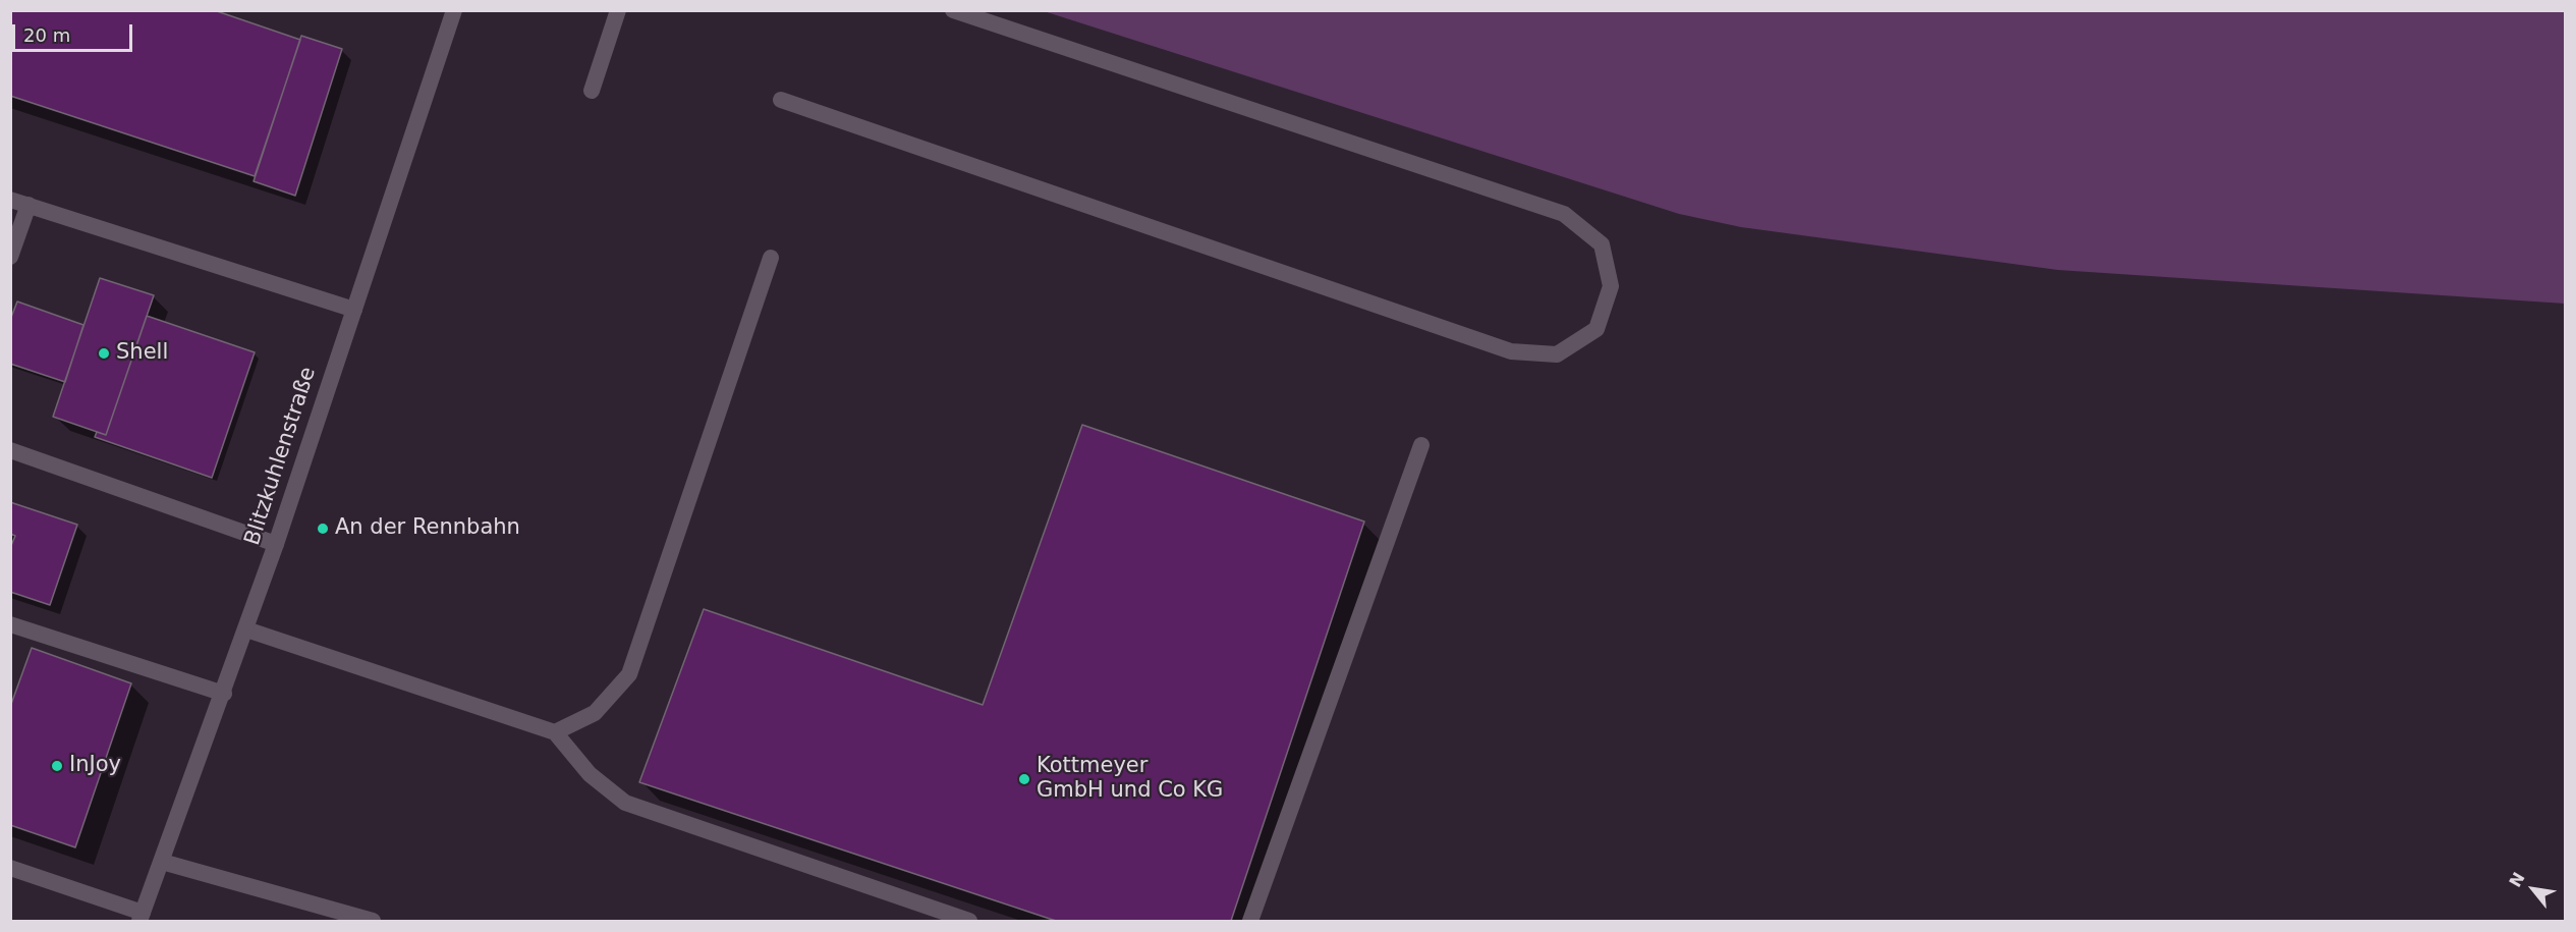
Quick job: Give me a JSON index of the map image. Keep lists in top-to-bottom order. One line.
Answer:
{"streets":{"main road":["Blitzkuhlenstraße"]},"places":["Shell","An der Rennbahn","InJoy","Kottmeyer GmbH und Co KG"],"scale_bar":"20 m","north":"top left"}
